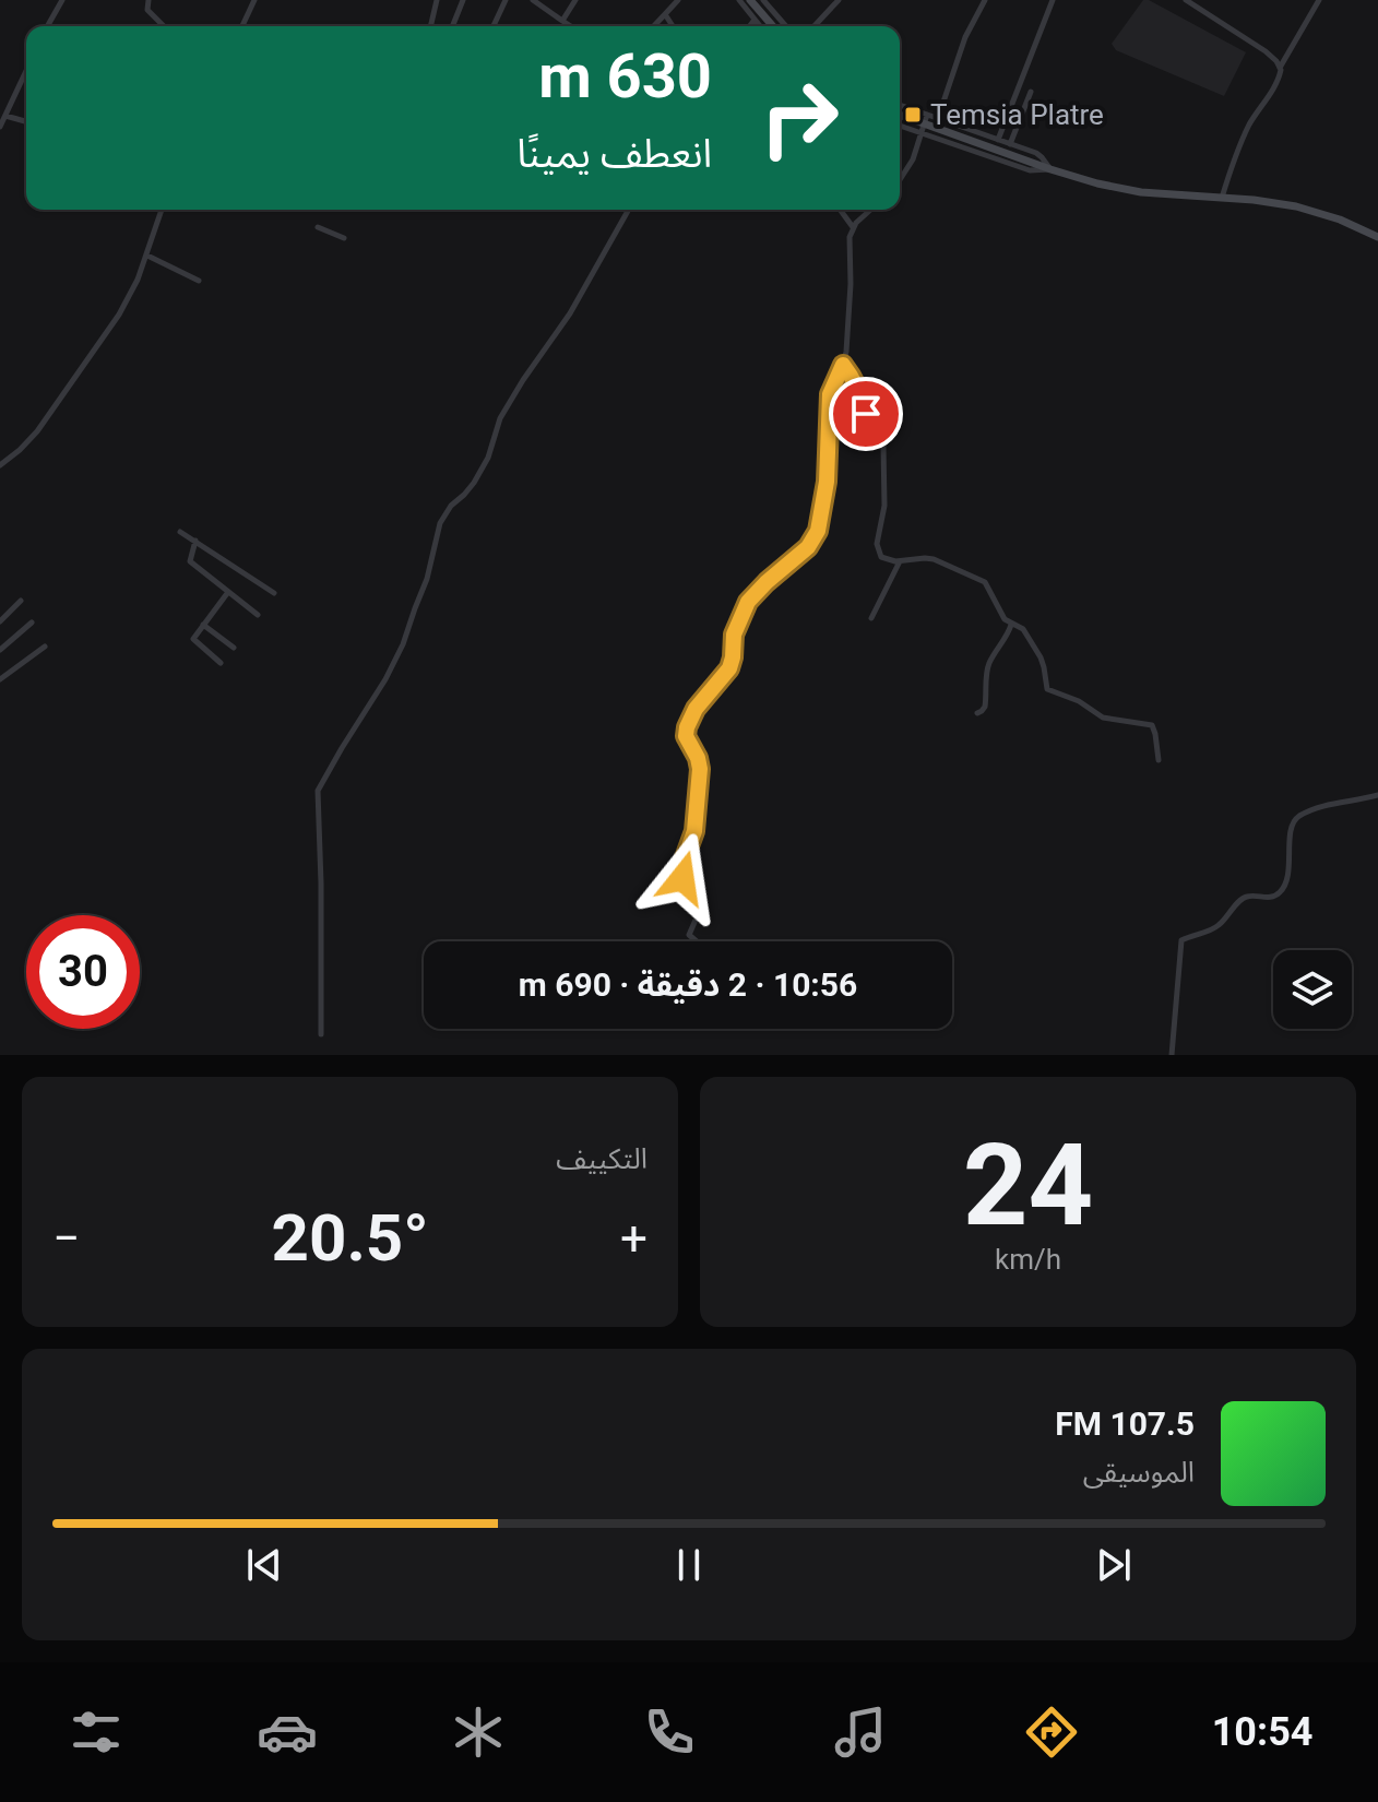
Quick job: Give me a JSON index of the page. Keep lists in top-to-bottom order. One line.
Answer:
{"places":{"transit":["Temsia Platre"]},"page":{"turn":["630 m","انعطف يمينًا"],"limit":"30","trip":"10:56 · 2 دقيقة · 690 m","tile":[["24","km/h"],"التكييف"],"heat":["−","20.5°","+"],"song":["107.5 FM","الموسيقى"],"tabs":"10:54"}}
